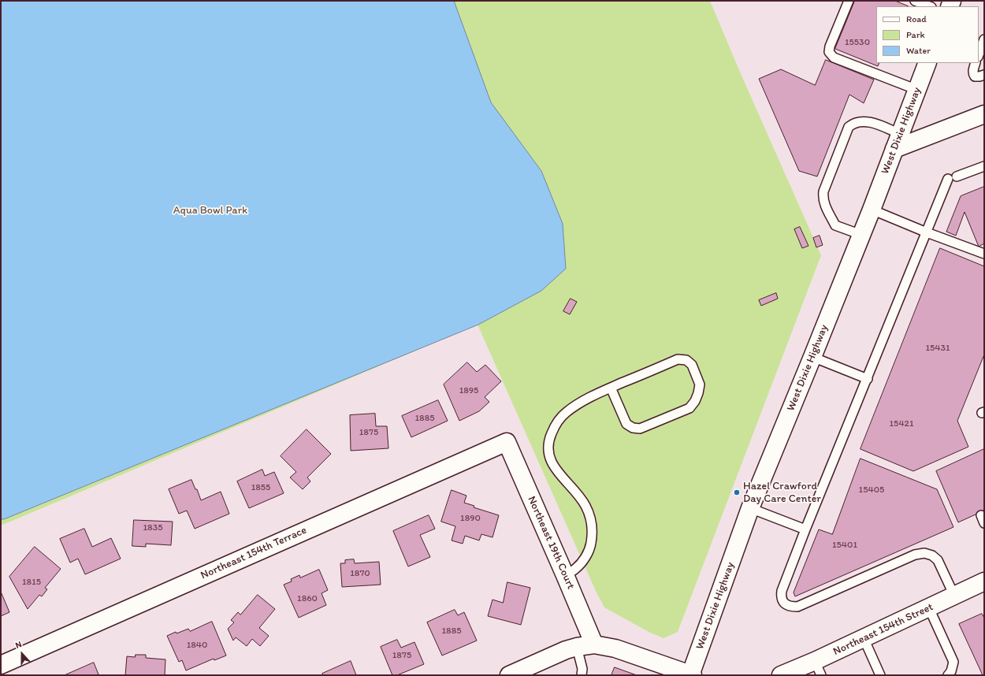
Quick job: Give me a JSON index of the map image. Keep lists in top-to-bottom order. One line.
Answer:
{"streets":{"street":["West Dixie Highway","Northeast 19th Court","Northeast 154th Terrace","Northeast 154th Street"]},"crossings":[["Northeast 19th Court","Northeast 154th Terrace"]],"parks":["Aqua Bowl Park"],"places":["Hazel Crawford Day Care Center"],"house_numbers":["15530","15431","1895","1885","15421","1875","1855","15405","1890","1835","15401","1870","1815","1860","1885","1840","1875"],"legend":["Road","Park","Water"],"north":"top"}
